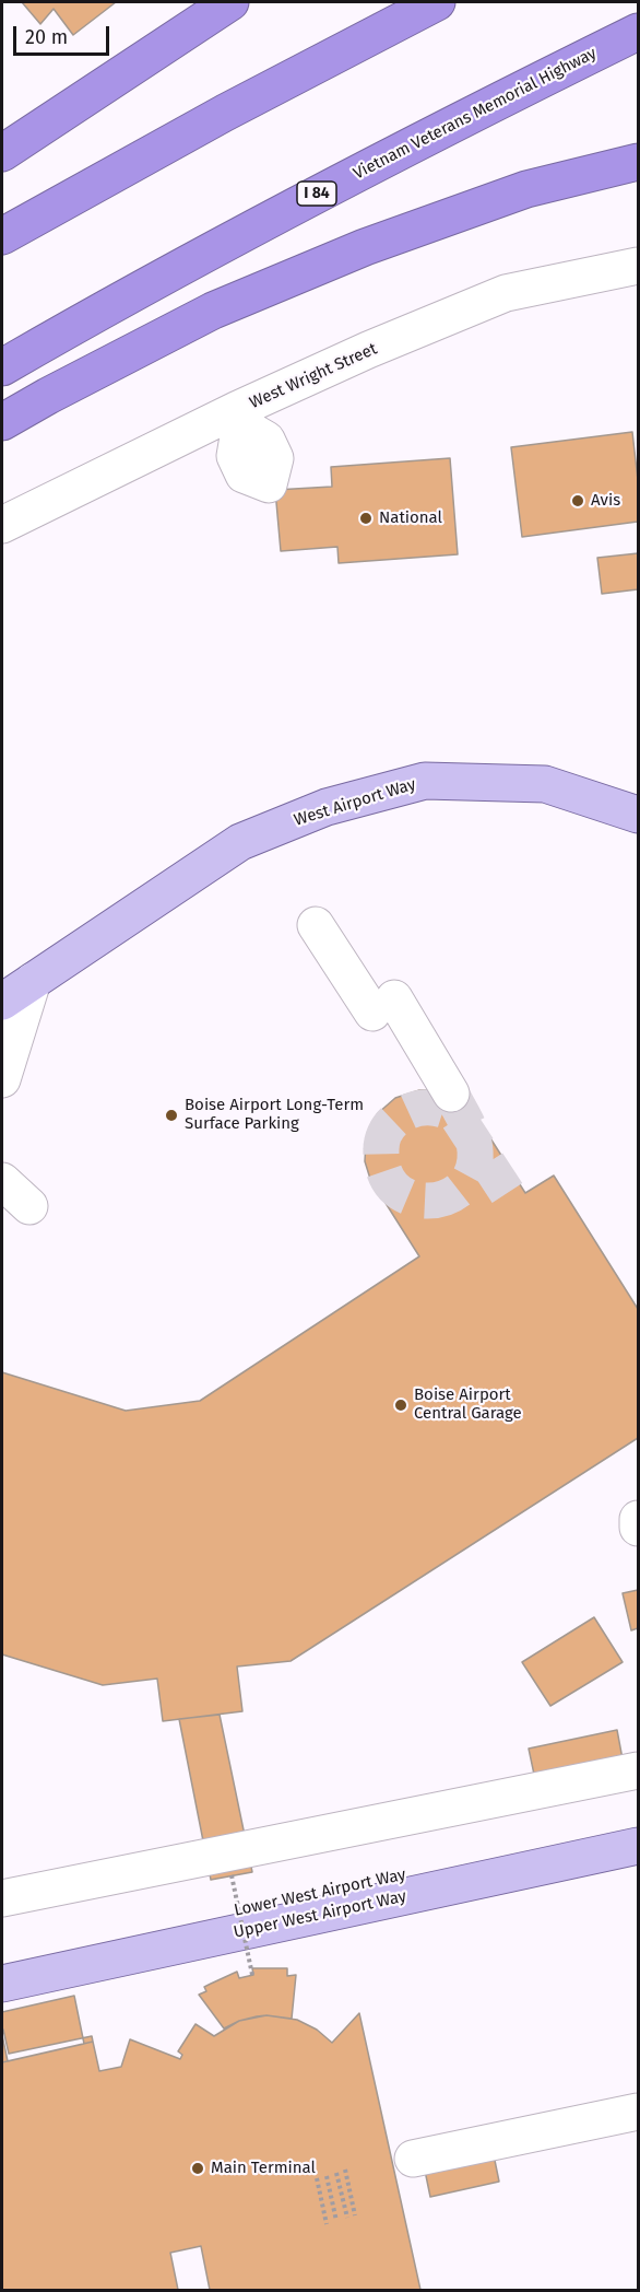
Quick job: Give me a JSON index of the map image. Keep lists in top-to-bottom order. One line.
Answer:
{"streets":{"highway":["Vietnam Veterans Memorial Highway","I 84"],"main road":["West Airport Way","Lower West Airport Way","Upper West Airport Way"],"street":["West Wright Street"]},"places":["Avis","National","Boise Airport Long-Term Surface Parking","Boise Airport Central Garage","Main Terminal"],"scale_bar":"20 m"}
